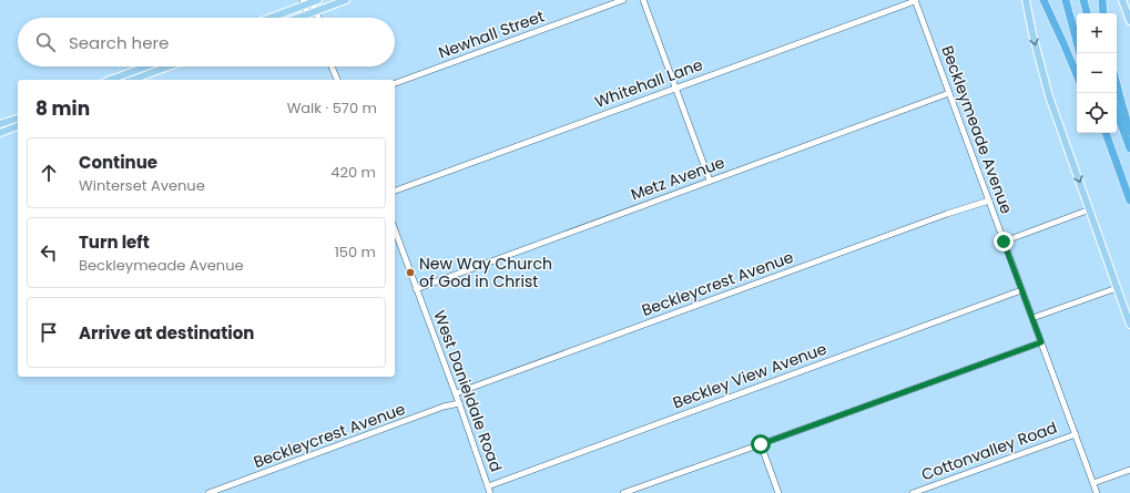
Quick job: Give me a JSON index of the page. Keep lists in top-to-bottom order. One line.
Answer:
{"streets":{"street":["Newhall Street","Whitehall Lane","Beckleymeade Avenue","Metz Avenue","Beckleycrest Avenue","Beckley View Avenue","West Danieldale Road","Cottonvalley Road"]},"crossings":[["Whitehall Lane","Beckleymeade Avenue"],["Beckleymeade Avenue","Metz Avenue"],["Beckleymeade Avenue","Beckleycrest Avenue"],["Beckleymeade Avenue","Beckley View Avenue"],["Beckleymeade Avenue","Cottonvalley Road"],["Metz Avenue","West Danieldale Road"],["Beckleycrest Avenue","West Danieldale Road"],["Beckley View Avenue","West Danieldale Road"]],"places":["New Way Church of God in Christ"],"page":{"map_buttons":["+","−"],"search":"Search here","heading":["8 min","Walk · 570 m"],"list":[["Continue","Winterset Avenue","420 m"],["Turn left","Beckleymeade Avenue","150 m"],"Arrive at destination"]}}
